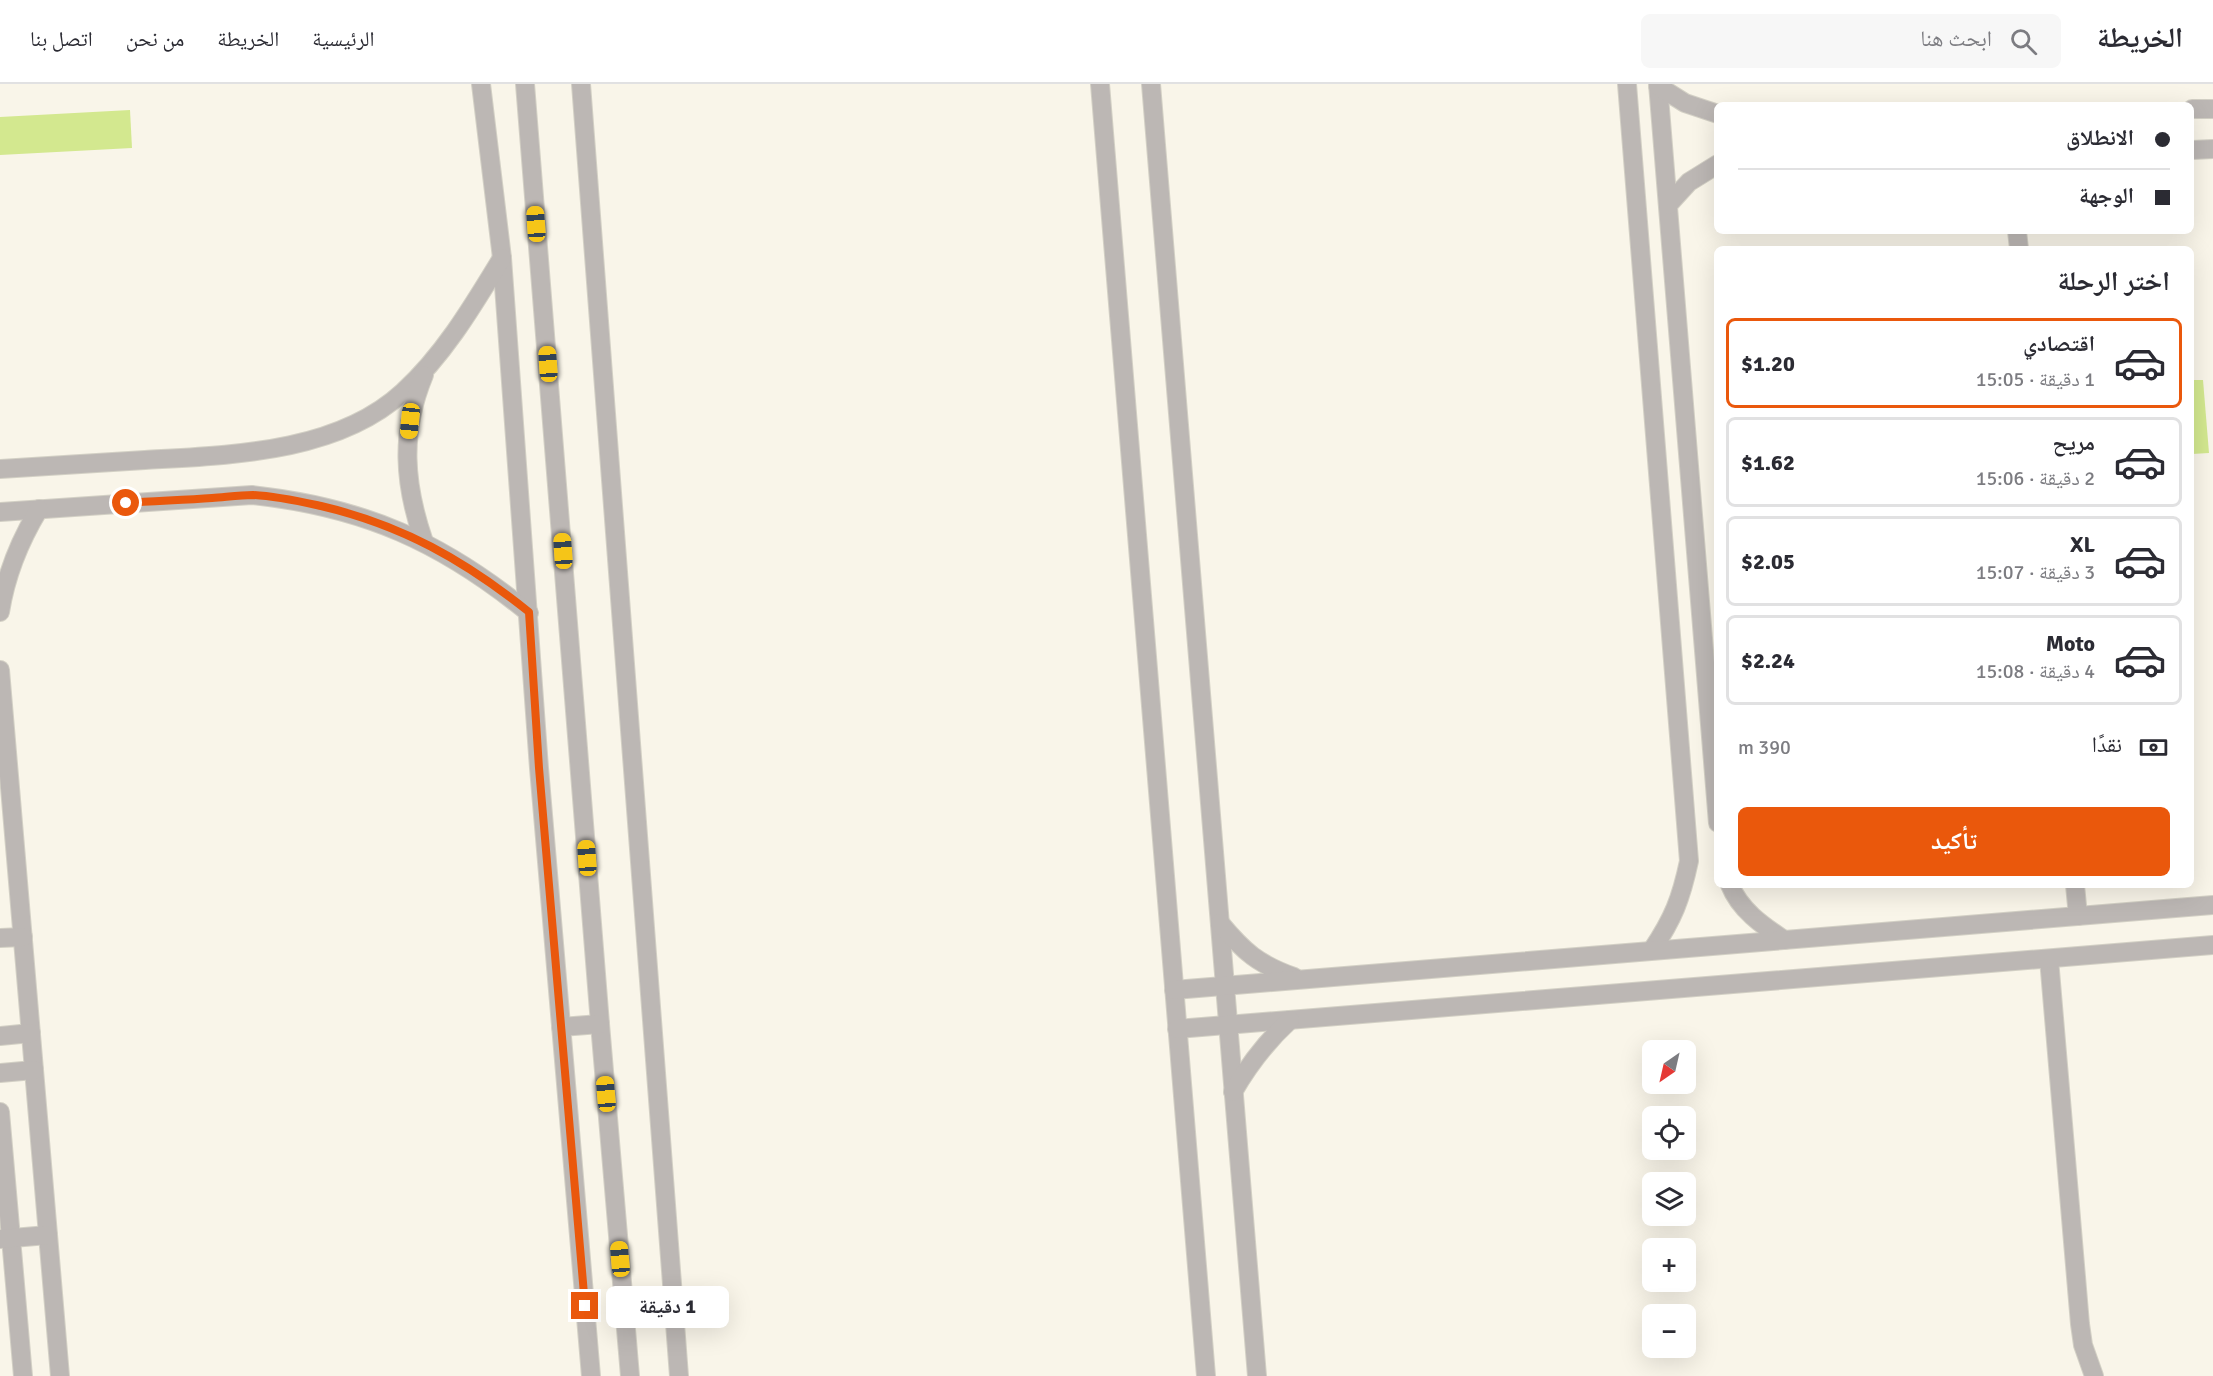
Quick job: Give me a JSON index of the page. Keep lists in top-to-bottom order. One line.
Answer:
{"north":"bottom left","page":{"header":"الخريطة","search":"ابحث هنا","nav":["الرئيسية","الخريطة","من نحن","اتصل بنا"],"banner":["الانطلاق","الوجهة"],"heading":"اختر الرحلة","list":[{"name":"اقتصادي","note":"1 دقيقة · 15:05","value":"$1.20"},{"name":"مريح","note":"2 دقيقة · 15:06","value":"$1.62"},{"name":"XL","note":"3 دقيقة · 15:07","value":"$2.05"},{"name":"Moto","note":"4 دقيقة · 15:08","value":"$2.24"}],"pay":["نقدًا","390 m"],"buttons":"تأكيد","map_buttons":["+","−"],"bubble":"1 دقيقة"}}
